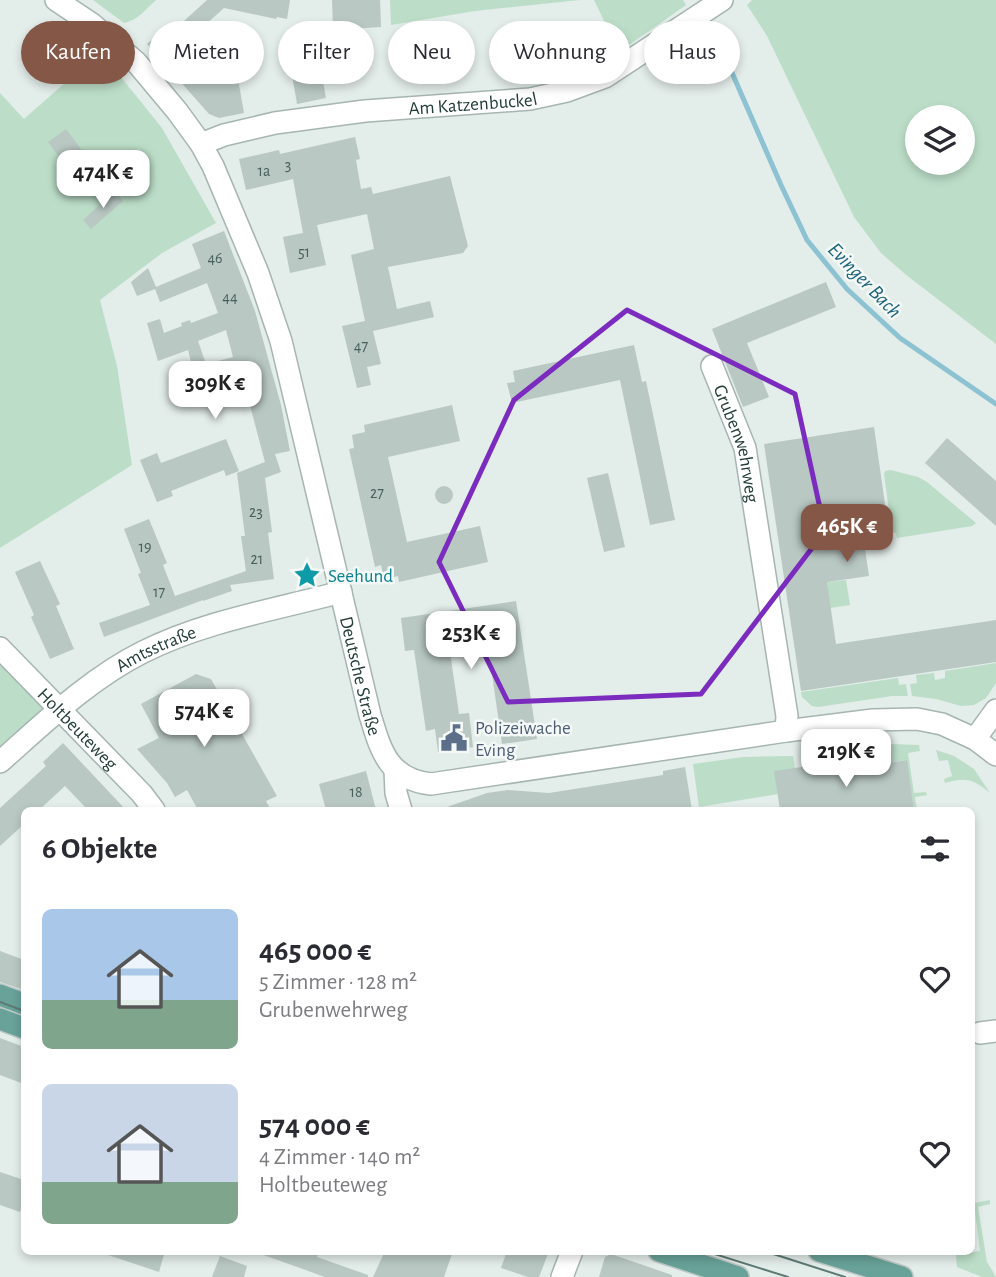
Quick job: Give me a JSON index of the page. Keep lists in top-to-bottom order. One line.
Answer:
{"streets":{"street":["Am Katzenbuckel","Grubenwehrweg","Amtsstraße","Deutsche Straße","Holtbeuteweg"]},"crossings":[["Am Katzenbuckel","Deutsche Straße"],["Amtsstraße","Deutsche Straße"],["Amtsstraße","Holtbeuteweg"]],"water":["Evinger Bach"],"places":{"place":["Seehund"],"public building":["Polizeiwache Eving"]},"house_numbers":["3","1a","51","46","44","47","27","23","19","21","17","18"],"page":{"chip":["Kaufen","Mieten","Filter","Neu","Wohnung","Haus"],"price":["474K €","309K €","465K €","253K €","574K €","219K €"],"heading":"6 Objekte","list":[{"name":"465 000 €","note":"5 Zimmer · 128 m² · Grubenwehrweg"},{"name":"574 000 €","note":"4 Zimmer · 140 m² · Holtbeuteweg"}]}}
